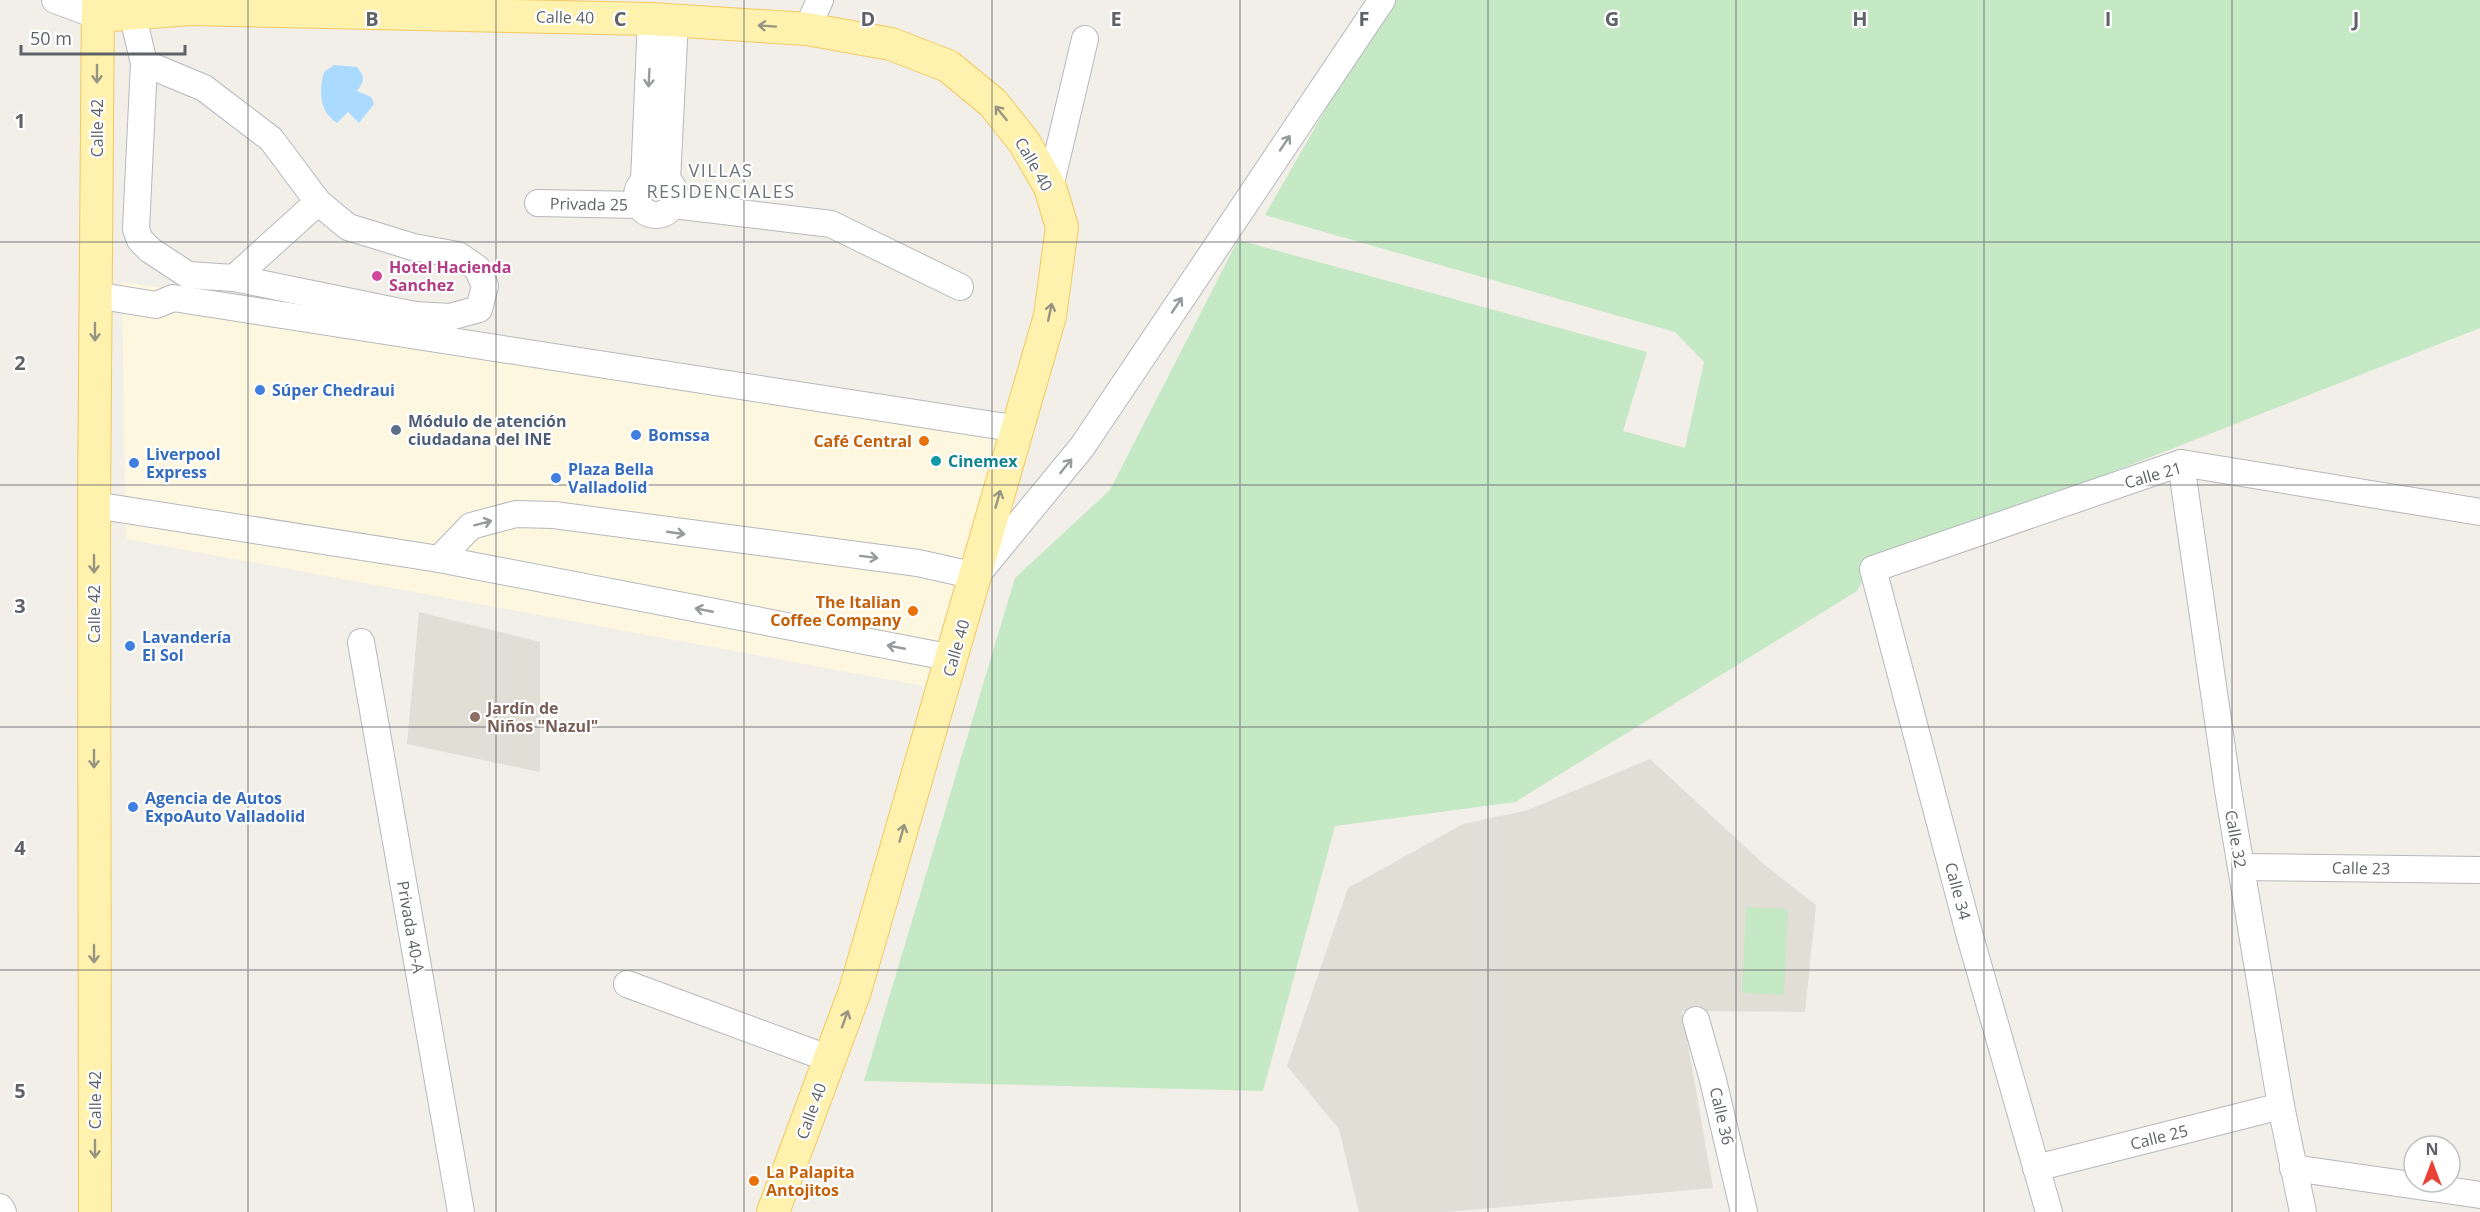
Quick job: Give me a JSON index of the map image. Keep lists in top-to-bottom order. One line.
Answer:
{"streets":{"main road":["Calle 40","Calle 42"],"street":["Privada 25","Calle 21","Calle 32","Calle 23","Calle 34","Privada 40-A","Calle 36","Calle 25"]},"crossings":[["Calle 40","Calle 42"],["Calle 21","Calle 32"],["Calle 21","Calle 34"],["Calle 32","Calle 23"],["Calle 32","Calle 25"],["Calle 34","Calle 25"]],"one_way":["Calle 42"],"districts":["VILLAS RESIDENCIALES"],"places":["Hotel Hacienda Sanchez","Súper Chedraui","Módulo de atención ciudadana del INE","Bomssa","Café Central","Cinemex","Liverpool Express","Plaza Bella Valladolid","The Italian Coffee Company","Lavandería El Sol","Jardín de Niños \"Nazul\"","Agencia de Autos ExpoAuto Valladolid","La Palapita Antojitos"],"scale_bar":"50 m","north":"top","grid":{"columns":["B","C","D","E","F","G","H","I","J"],"rows":["1","2","3","4","5"]}}
